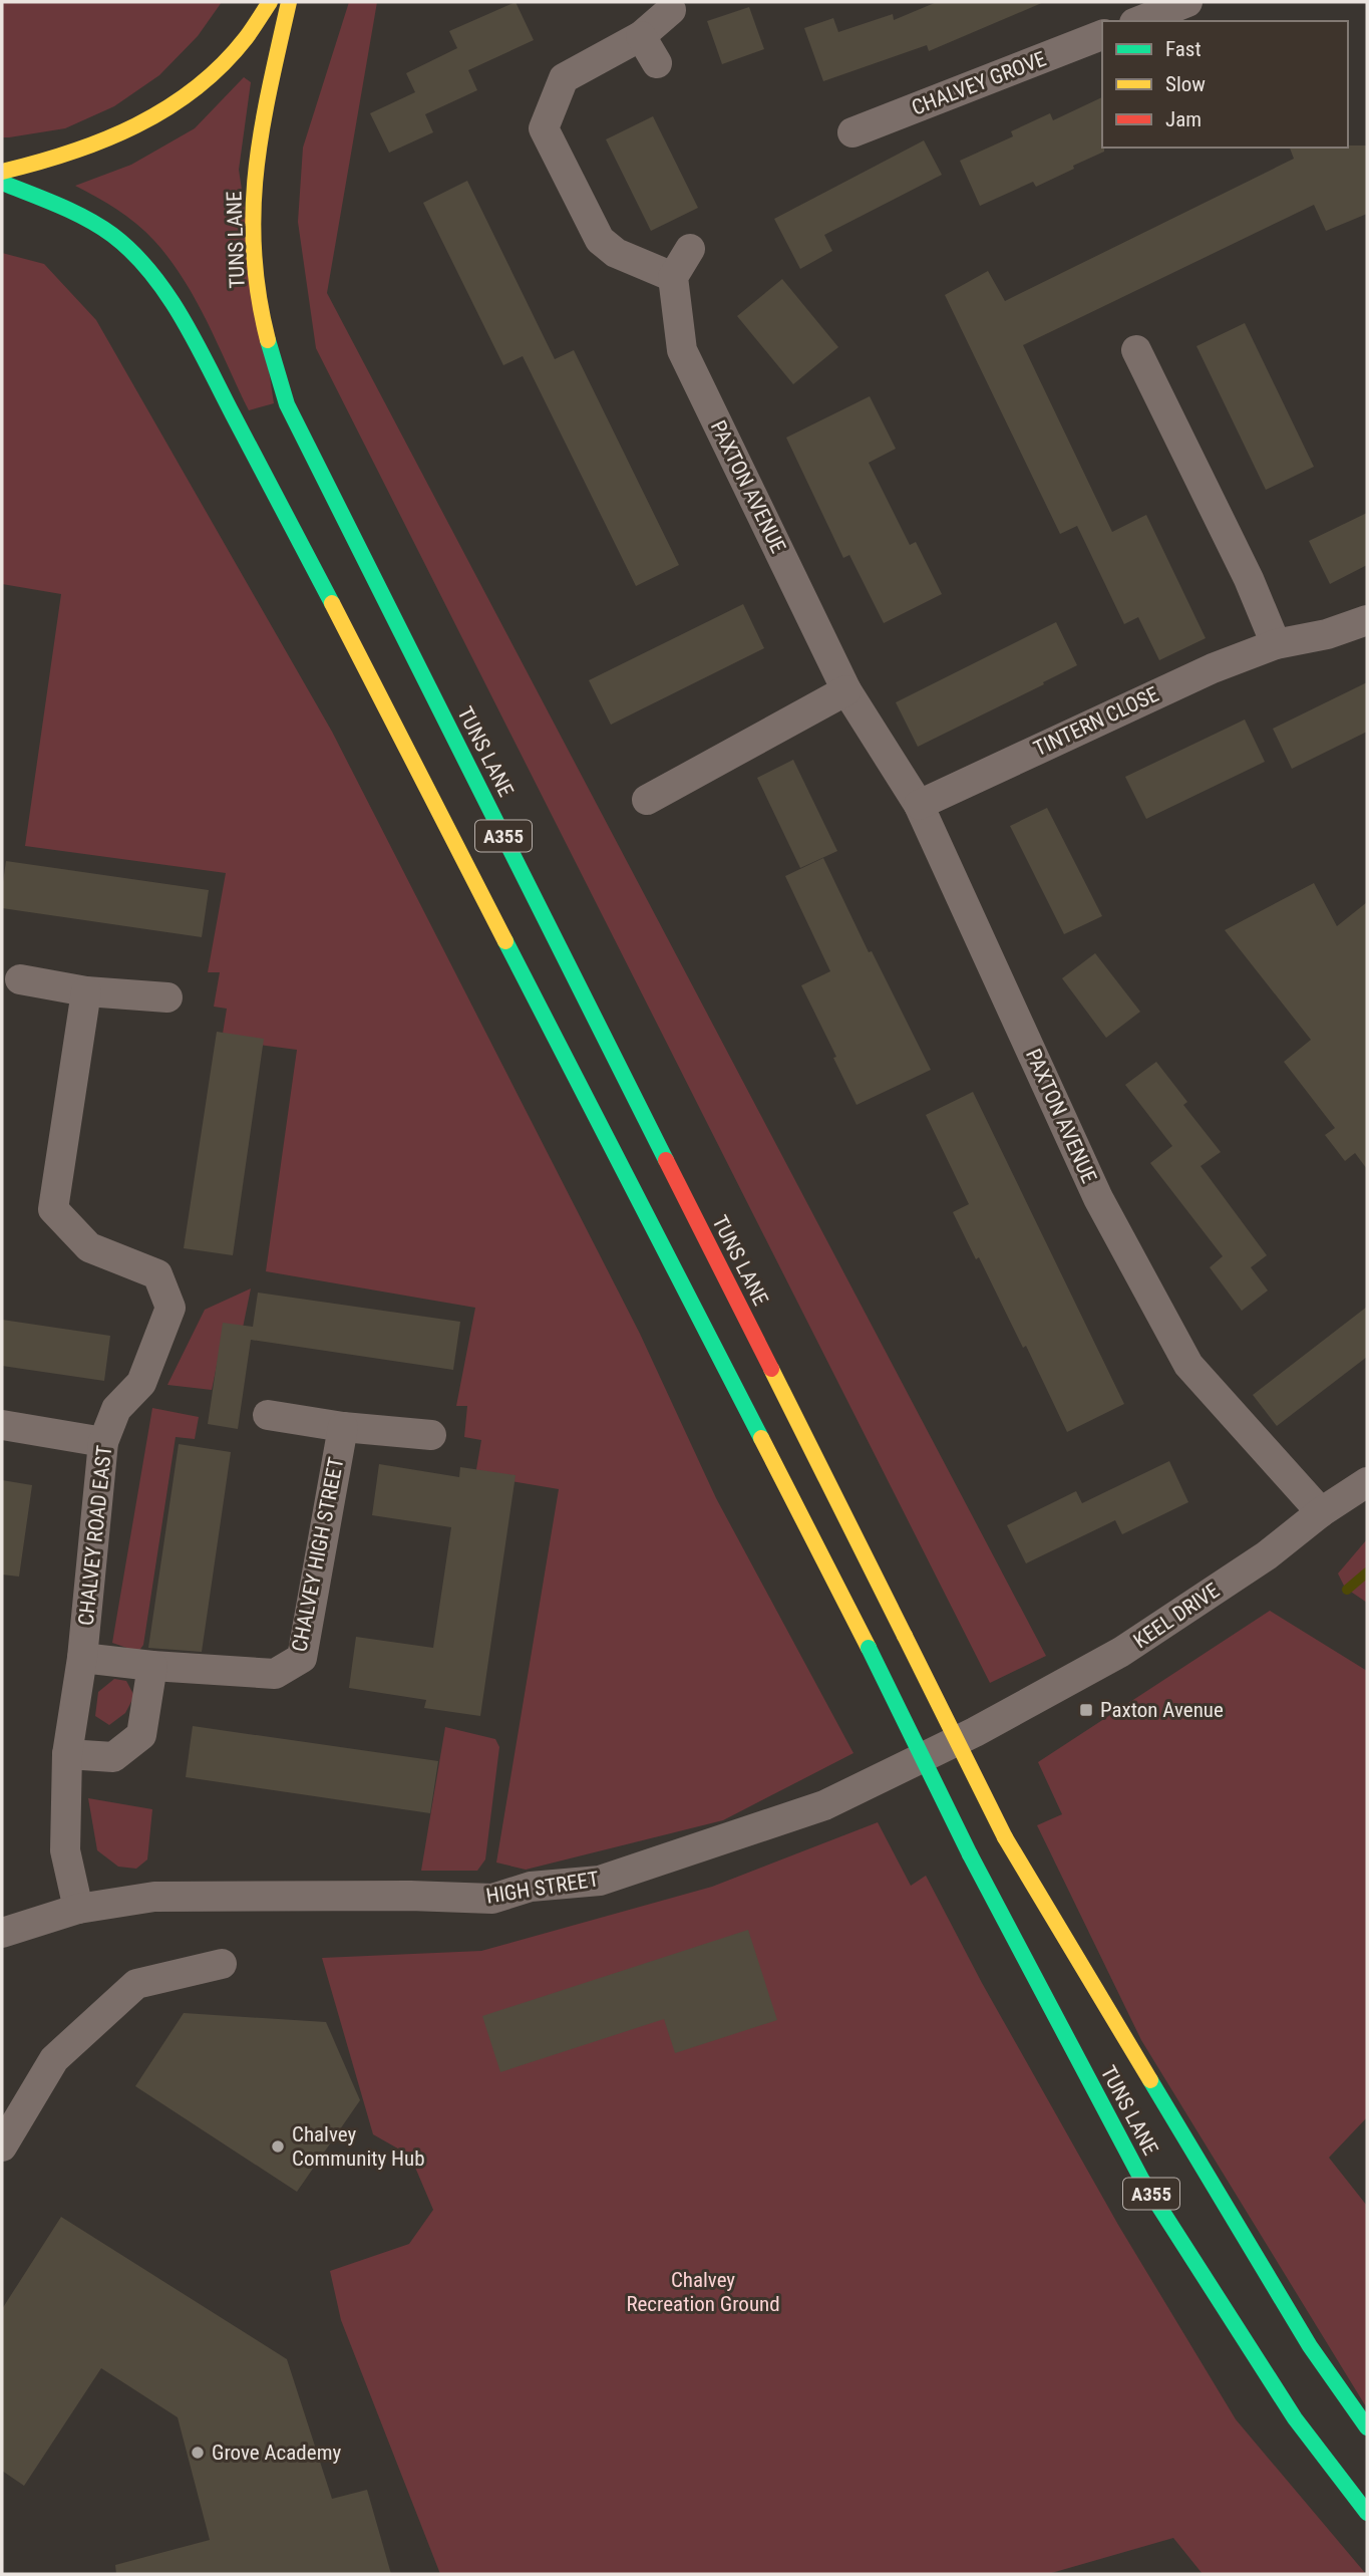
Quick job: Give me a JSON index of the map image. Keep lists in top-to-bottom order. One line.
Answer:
{"streets":{"main road":["TUNS LANE","A355"],"street":["CHALVEY GROVE","PAXTON AVENUE","TINTERN CLOSE","CHALVEY ROAD EAST","CHALVEY HIGH STREET","KEEL DRIVE","HIGH STREET"]},"crossings":[["PAXTON AVENUE","TINTERN CLOSE"],["PAXTON AVENUE","KEEL DRIVE"],["CHALVEY ROAD EAST","HIGH STREET"],["KEEL DRIVE","HIGH STREET"]],"parks":["Chalvey Recreation Ground"],"places":{"transit":["Paxton Avenue"],"other":["Chalvey Community Hub","Grove Academy"]},"legend":["Fast","Slow","Jam"]}
